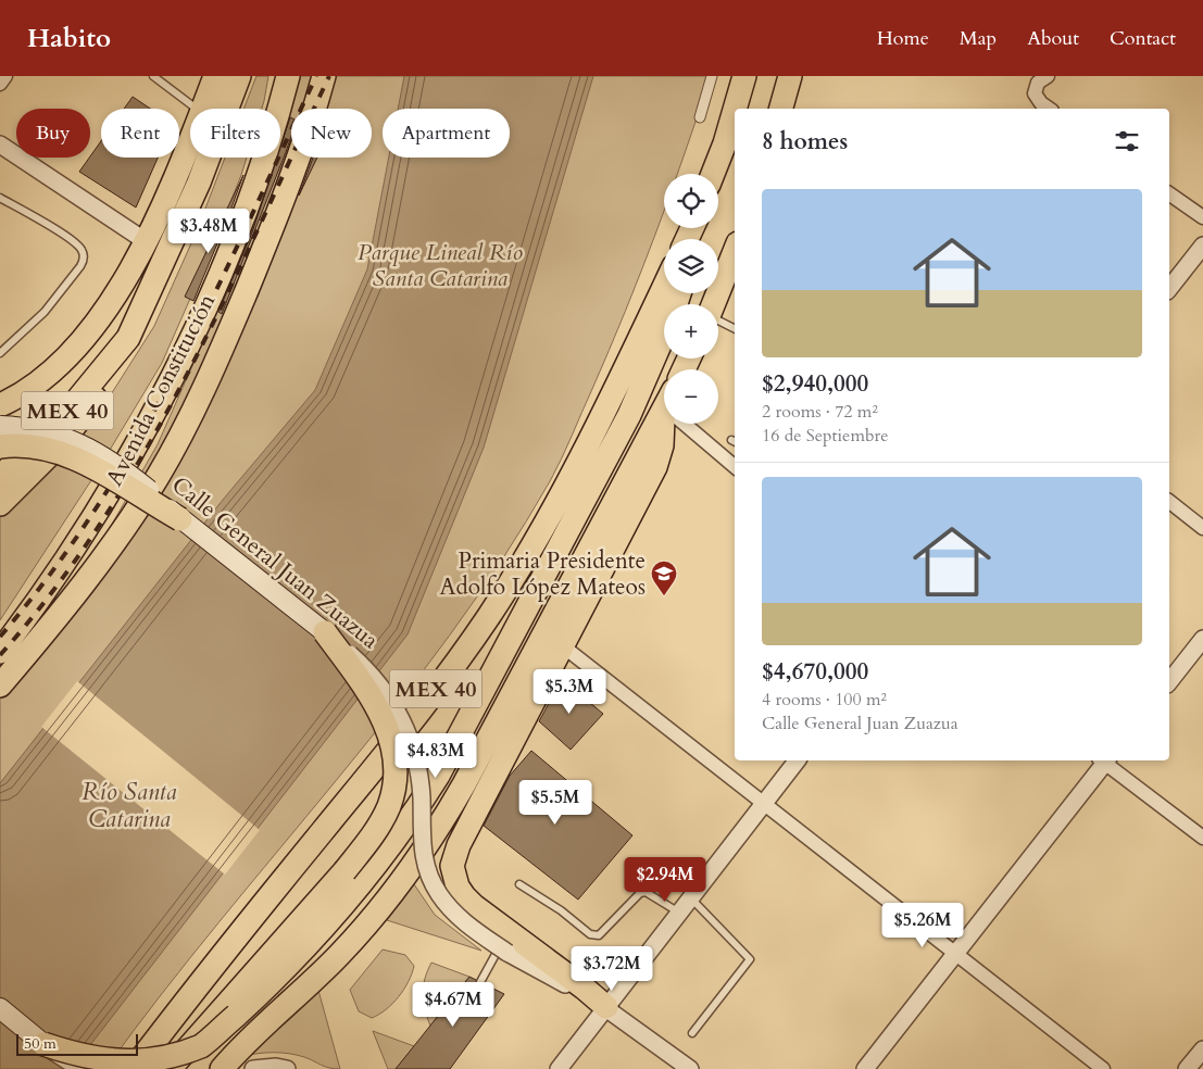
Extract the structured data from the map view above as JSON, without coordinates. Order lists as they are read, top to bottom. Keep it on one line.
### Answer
{"streets":{"highway":["Avenida Constitución","MEX 40"],"main road":["Calle General Juan Zuazua"]},"water":["Río Santa Catarina"],"parks":["Parque Lineal Río Santa Catarina"],"places":{"school or university":["Primaria Presidente Adolfo López Mateos"]},"scale_bar":"50 m","page":{"header":"Habito","nav":["Home","Map","About","Contact"],"chip":["Buy","Rent","Filters","New","Apartment"],"heading":"8 homes","map_buttons":["+","−"],"list":[{"name":"$2,940,000","note":"2 rooms · 72 m² · 16 de Septiembre"},{"name":"$4,670,000","note":"4 rooms · 100 m² · Calle General Juan Zuazua"}],"price":["$3.48M","$5.3M","$4.83M","$5.5M","$2.94M","$5.26M","$3.72M","$4.67M"],"scale":"50 m"}}
